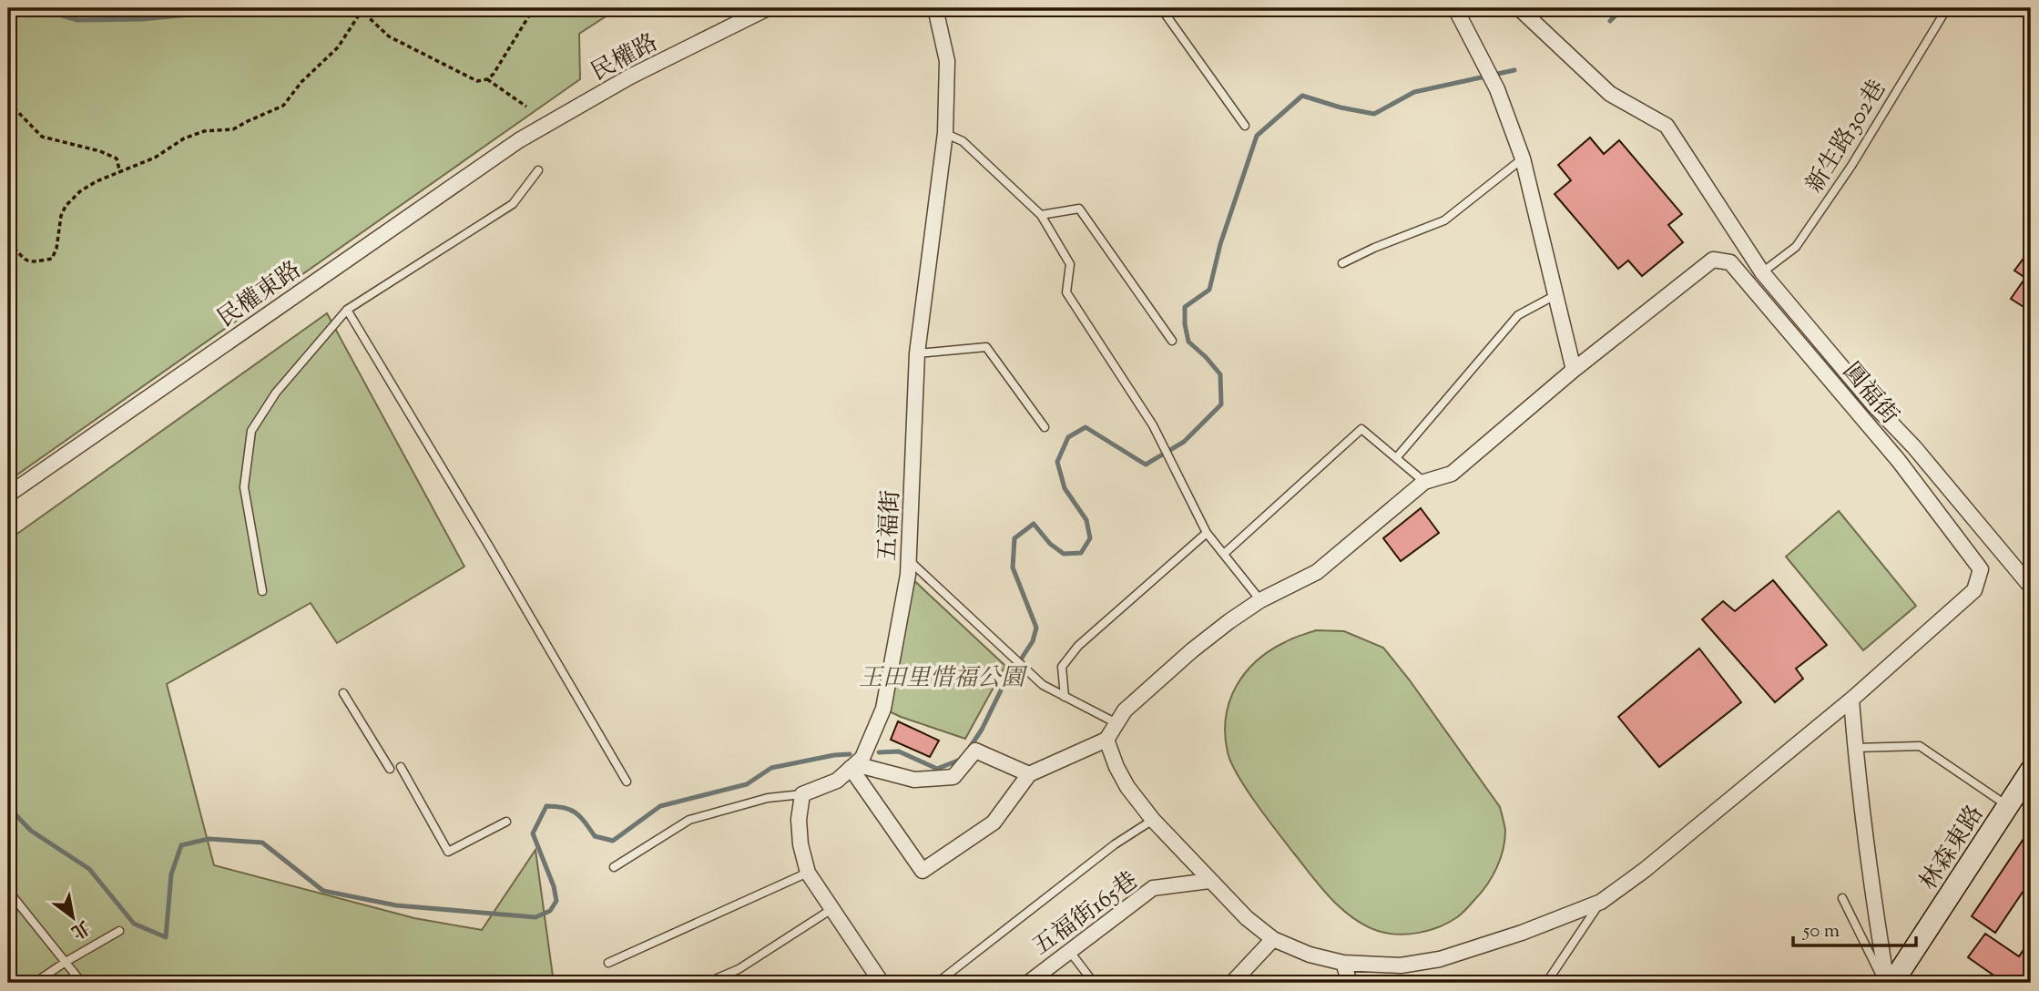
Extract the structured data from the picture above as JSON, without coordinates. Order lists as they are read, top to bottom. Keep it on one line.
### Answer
{"streets":{"main road":["林森東路"],"street":["民權路","民權東路","圓福街","五福街","五福街165巷"],"lane":["新生路302巷"]},"crossings":[["民權路","民權東路"],["新生路302巷","圓福街"]],"parks":["王田里惜福公園"],"scale_bar":"50 m","north":"bottom right"}
